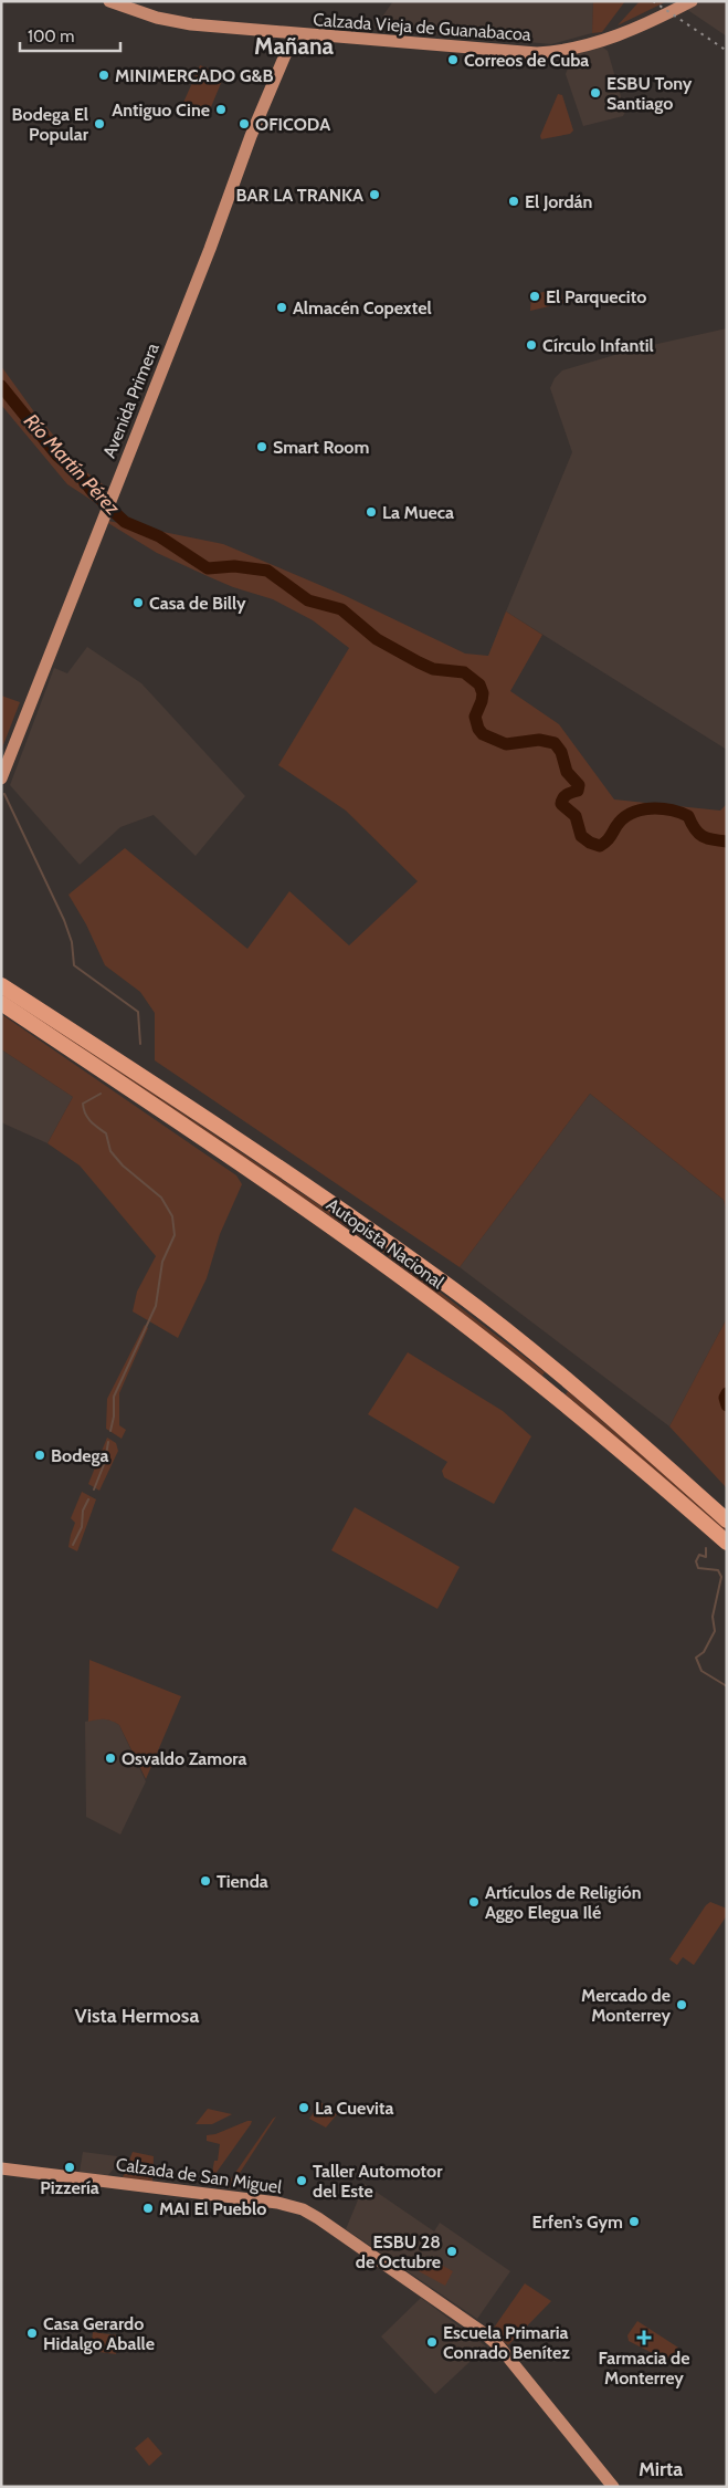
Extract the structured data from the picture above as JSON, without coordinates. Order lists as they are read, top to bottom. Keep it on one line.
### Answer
{"streets":{"highway":["Autopista Nacional"],"main road":["Calzada Vieja de Guanabacoa","Avenida Primera","Calzada de San Miguel"]},"crossings":[["Calzada Vieja de Guanabacoa","Avenida Primera"]],"districts":["Mañana","Vista Hermosa","Mirta"],"water":["Río Martín Pérez"],"places":{"other":["Correos de Cuba","MINIMERCADO G&B","ESBU Tony Santiago","Antiguo Cine","Bodega El Popular","OFICODA","BAR LA TRANKA","El Jordán","El Parquecito","Almacén Copextel","Círculo Infantil","Smart Room","La Mueca","Casa de Billy","Bodega","Osvaldo Zamora","Tienda","Artículos de Religión Aggo Elegua Ilé","Mercado de Monterrey","La Cuevita","Pizzería","Taller Automotor del Este","MAI El Pueblo","Erfen's Gym","ESBU 28 de Octubre","Casa Gerardo Hidalgo Aballe","Escuela Primaria Conrado Benítez"],"health":["Farmacia de Monterrey"]},"scale_bar":"100 m"}
